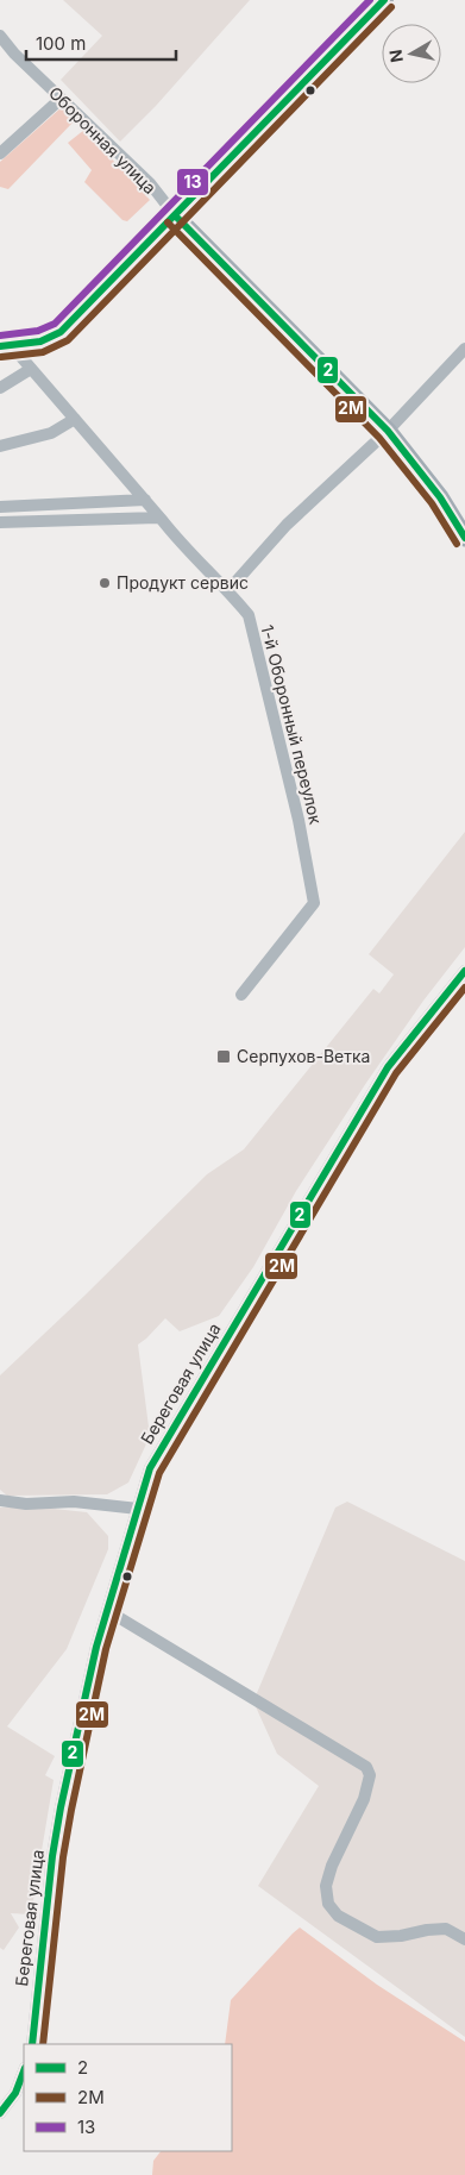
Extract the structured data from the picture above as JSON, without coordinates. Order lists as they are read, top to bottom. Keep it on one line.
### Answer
{"streets":{"main road":["Оборонная улица"],"street":["1-й Оборонный переулок","Береговая улица"]},"places":{"other":["Продукт сервис"],"transit":["Серпухов-Ветка"]},"lines":["transit line 2","transit line 13","transit line 2М"],"legend":["2","2М","13"],"scale_bar":"100 m","north":"left"}
